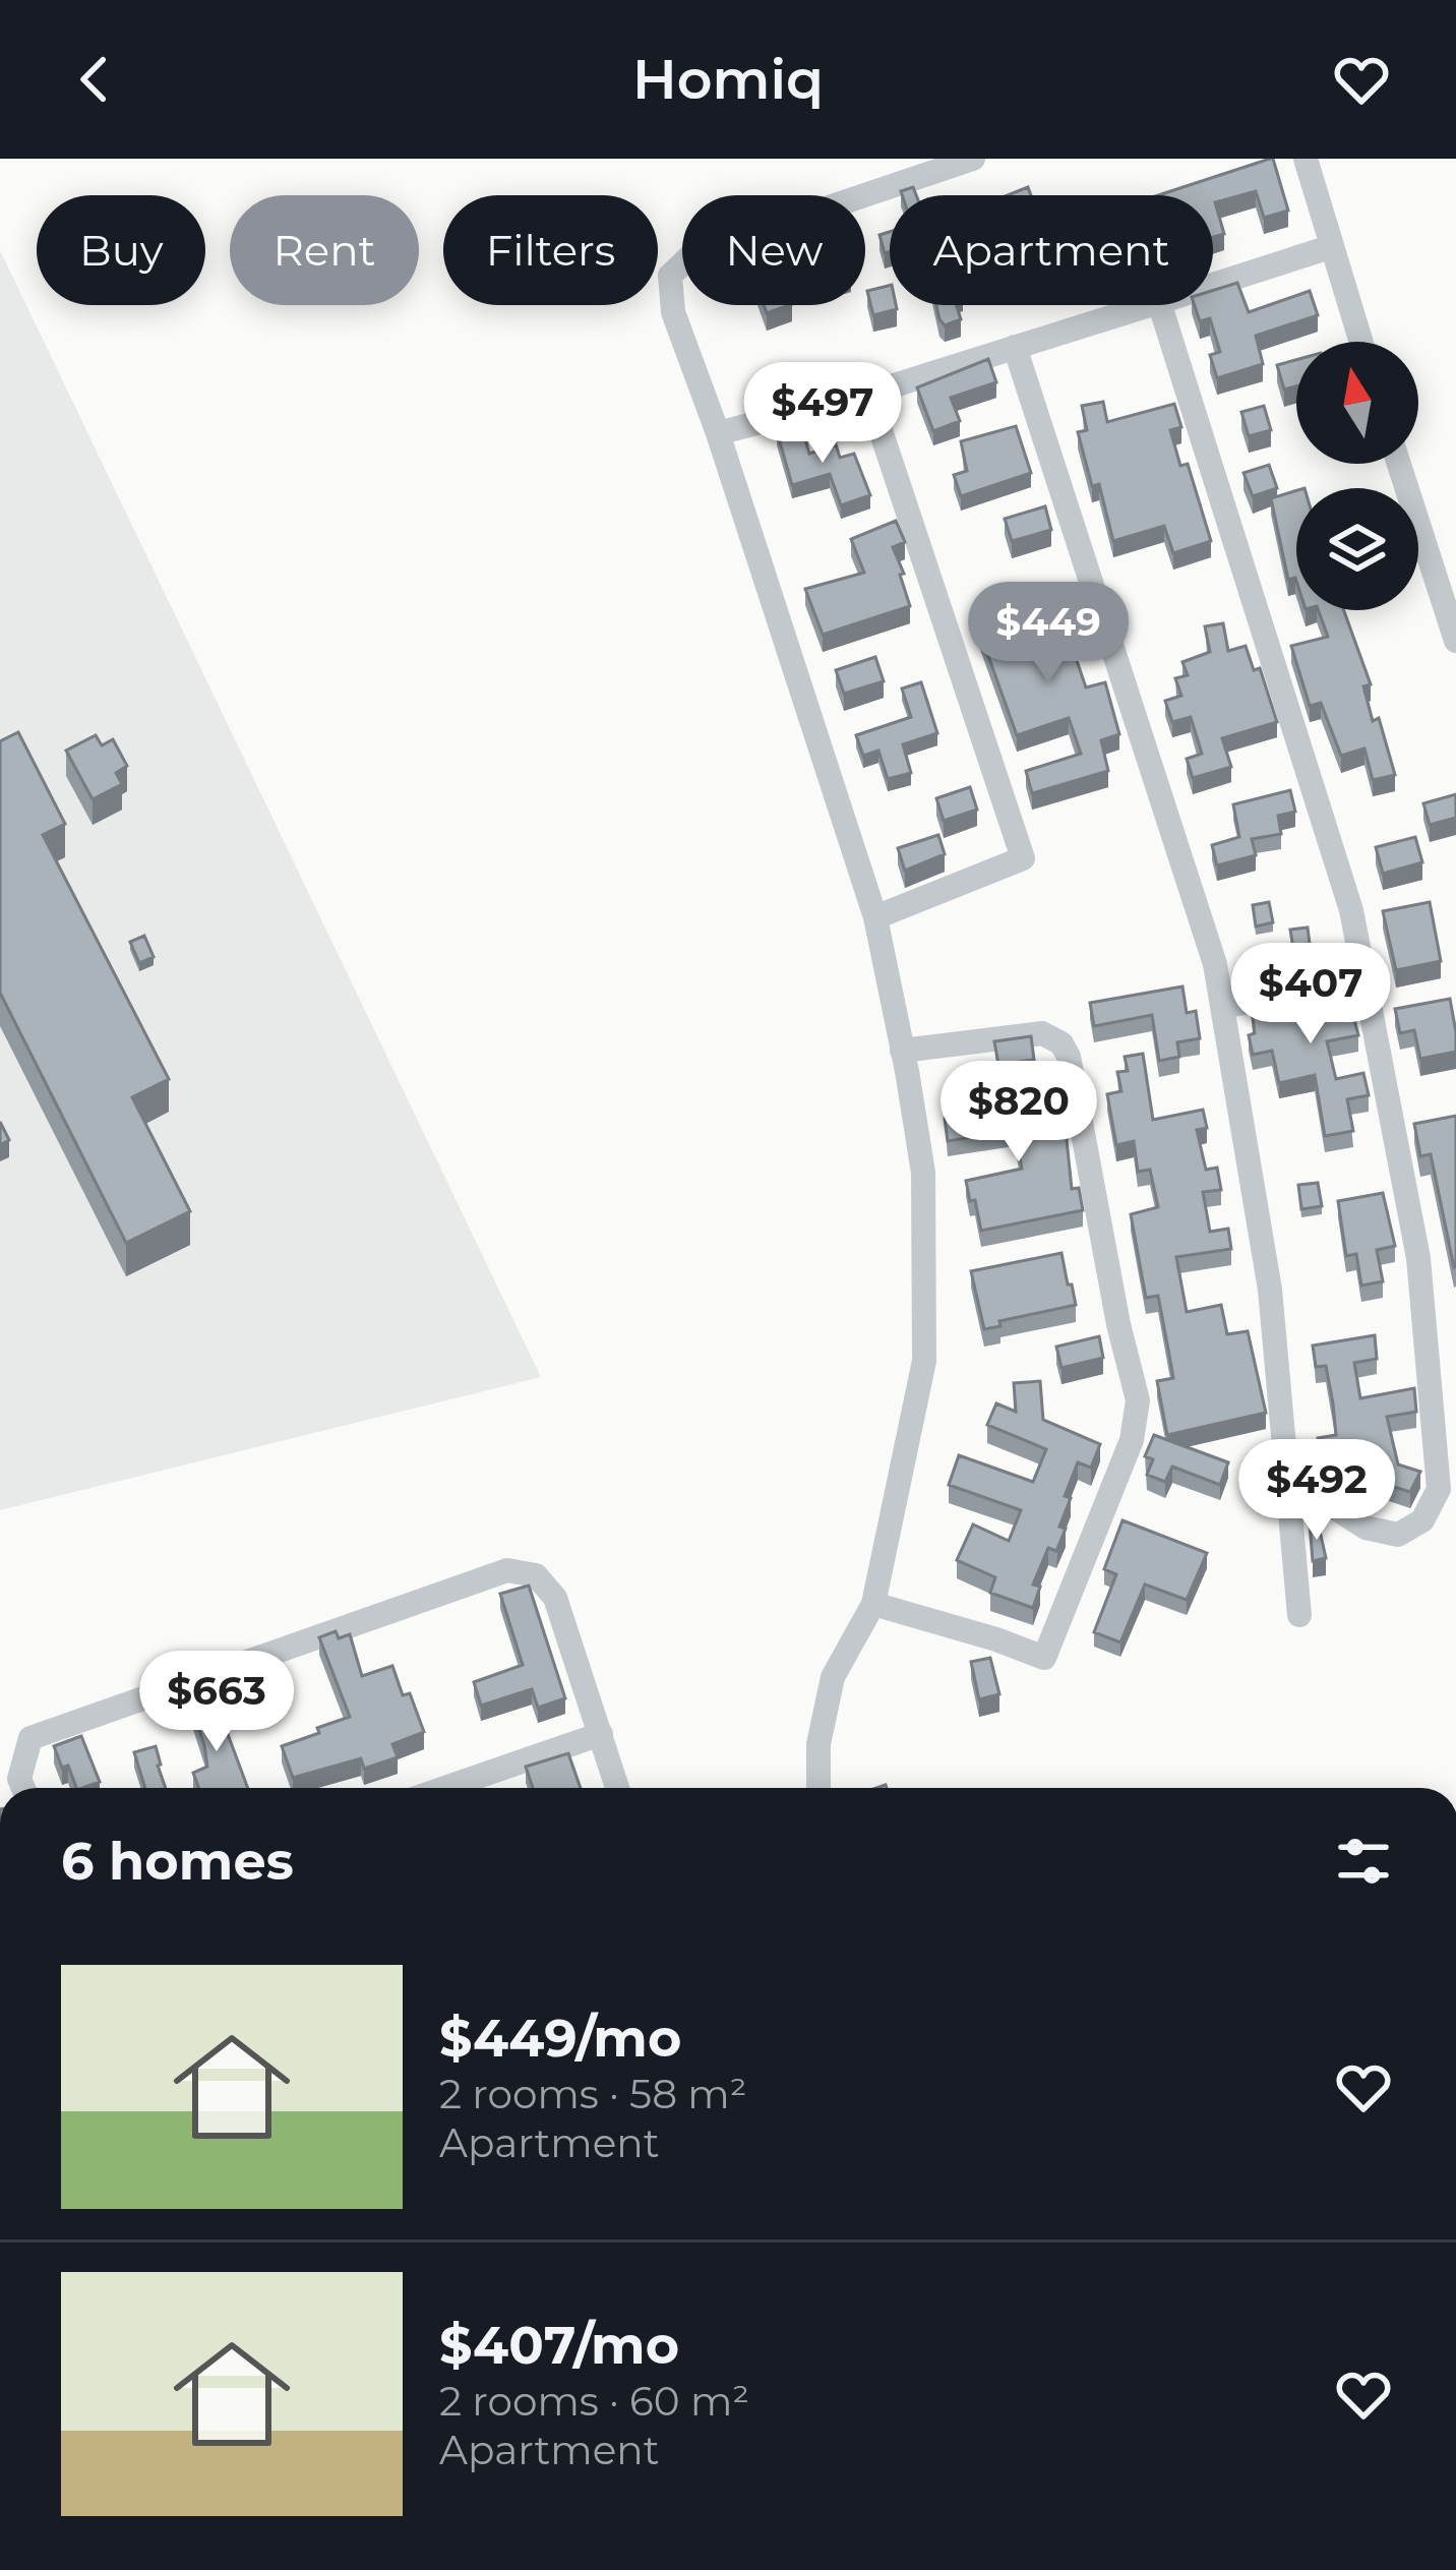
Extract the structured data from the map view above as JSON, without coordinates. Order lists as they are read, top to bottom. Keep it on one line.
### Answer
{"north":"top","page":{"header":"Homiq","chip":["Buy","Rent","Filters","New","Apartment"],"price":["$497","$449","$407","$820","$492","$663"],"heading":"6 homes","list":[{"name":"$449/mo","note":"2 rooms · 58 m² · Apartment"},{"name":"$407/mo","note":"2 rooms · 60 m² · Apartment"}]}}
